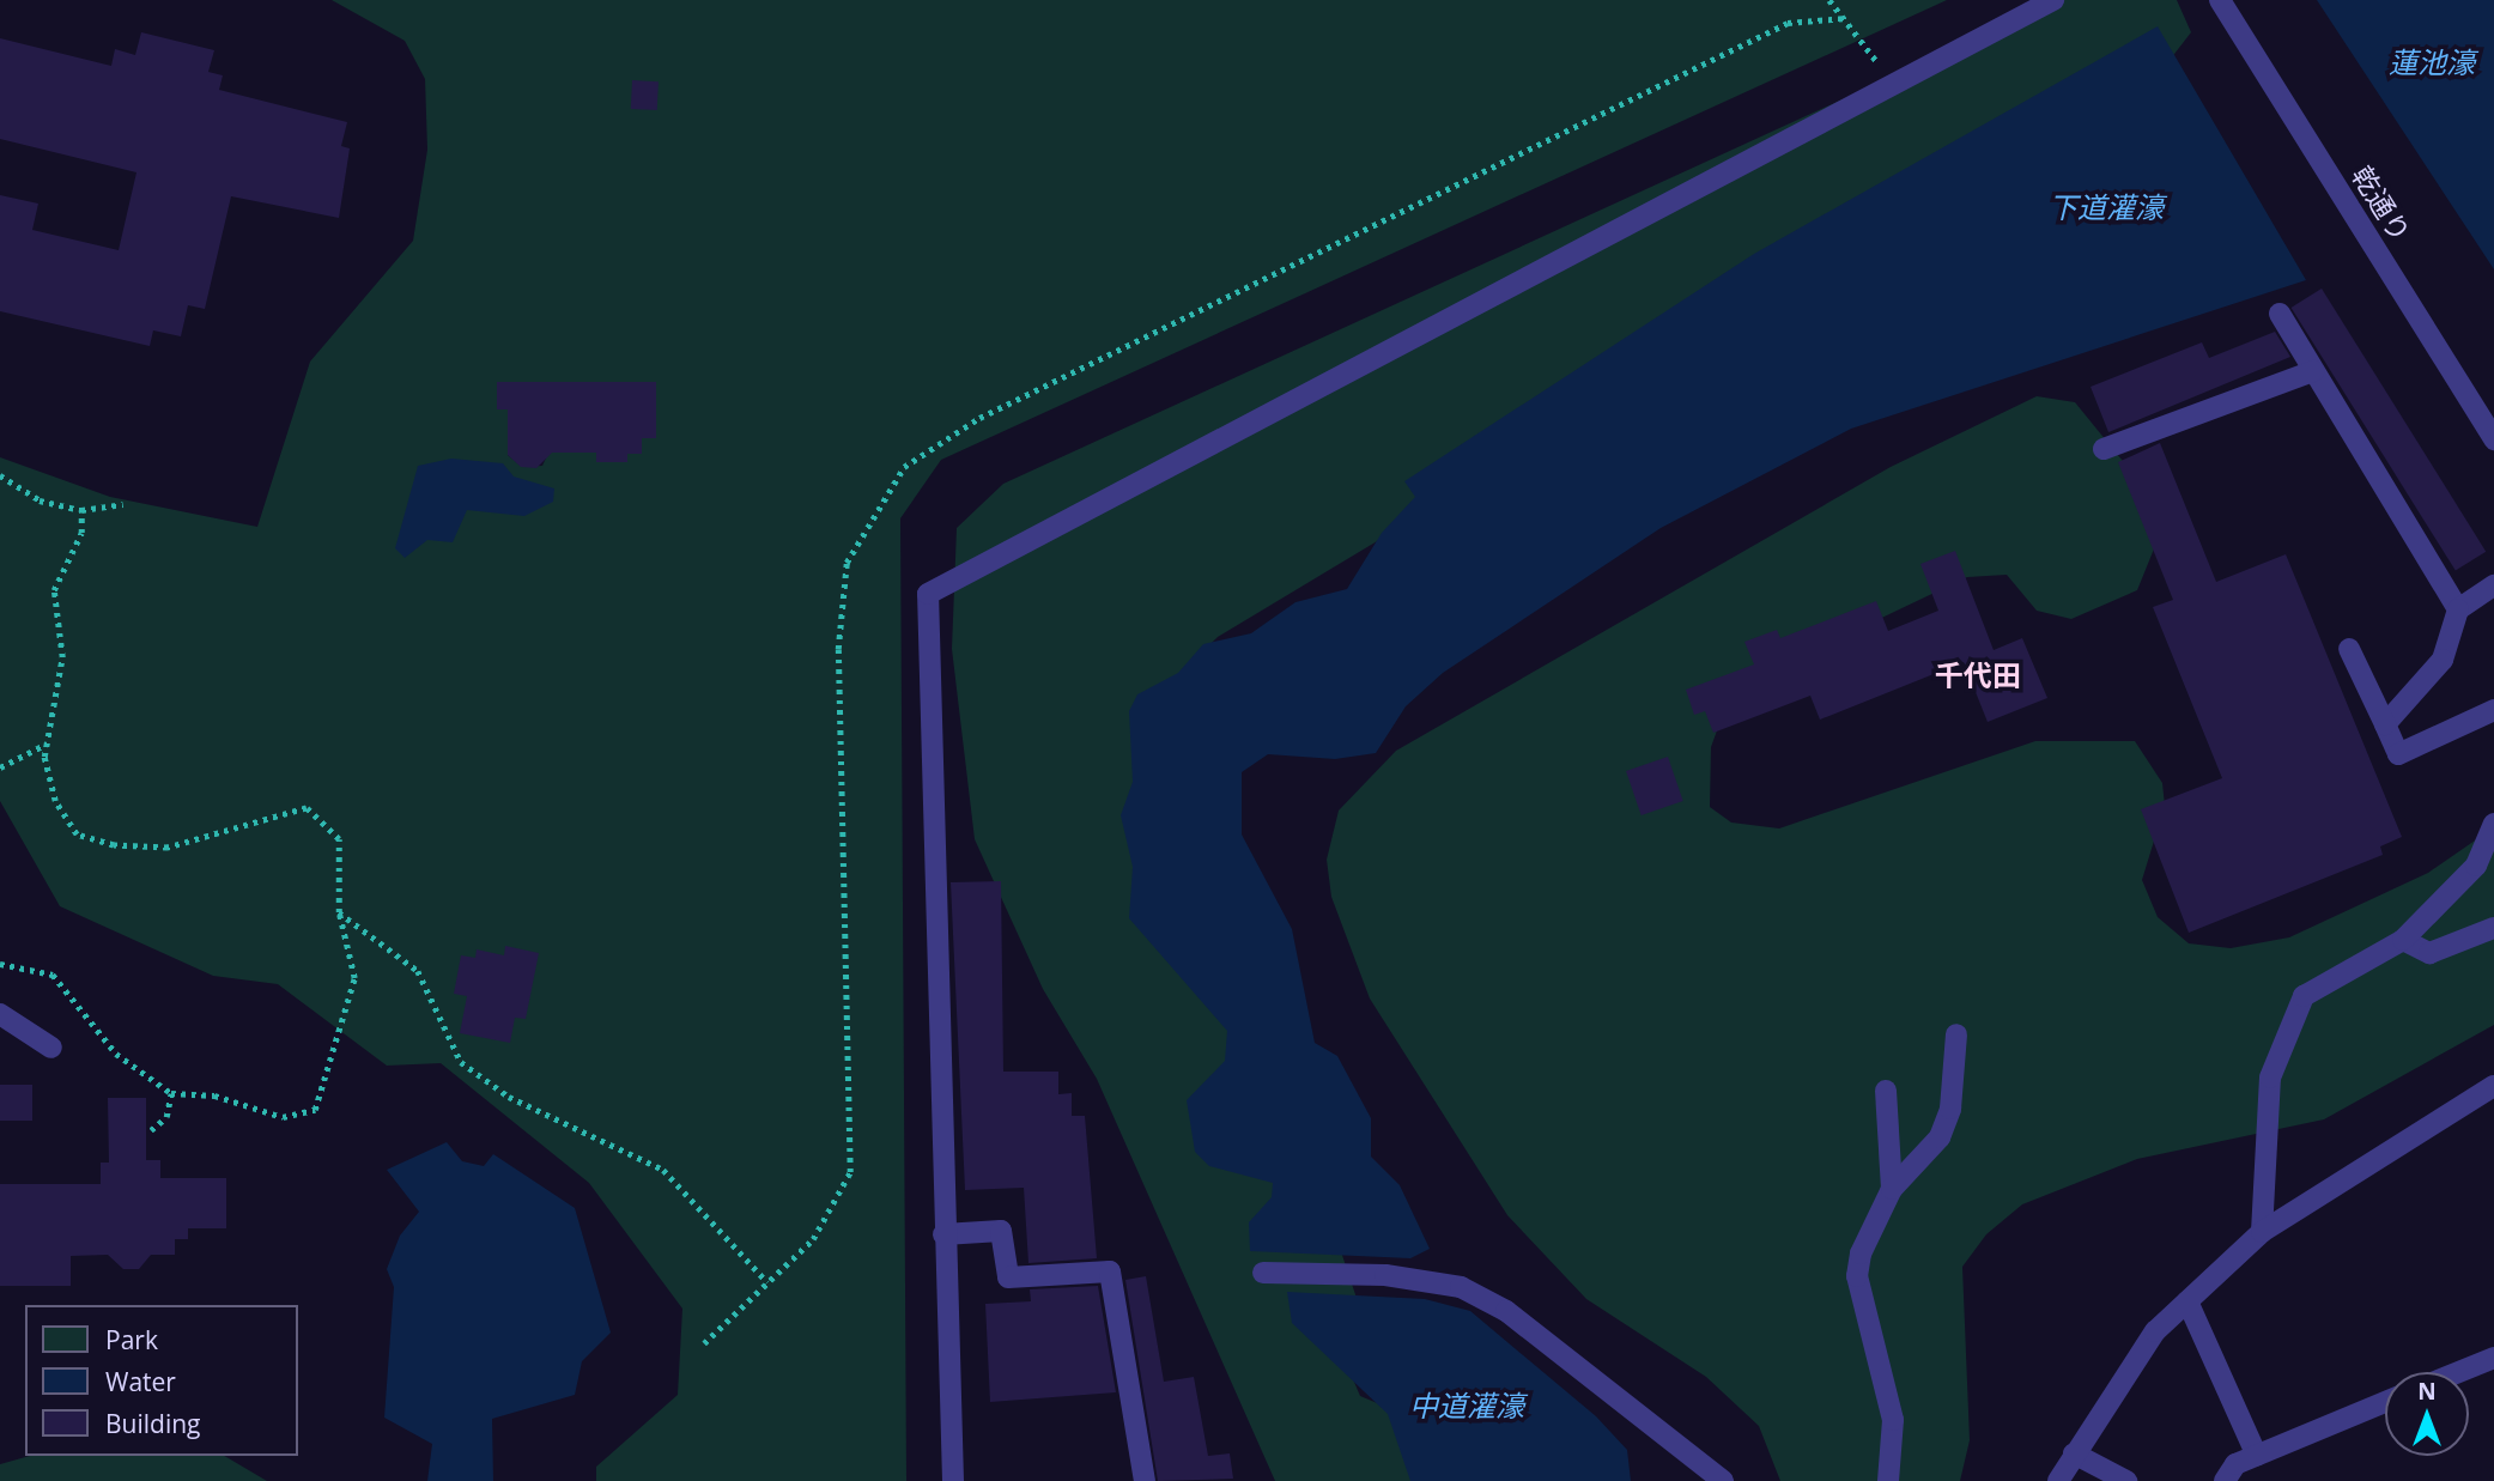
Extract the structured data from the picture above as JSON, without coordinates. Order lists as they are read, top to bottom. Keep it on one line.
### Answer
{"streets":{"lane":["乾通り"]},"districts":["千代田"],"water":["蓮池濠","下道灌濠","中道灌濠"],"legend":["Park","Water","Building"],"north":"top"}
